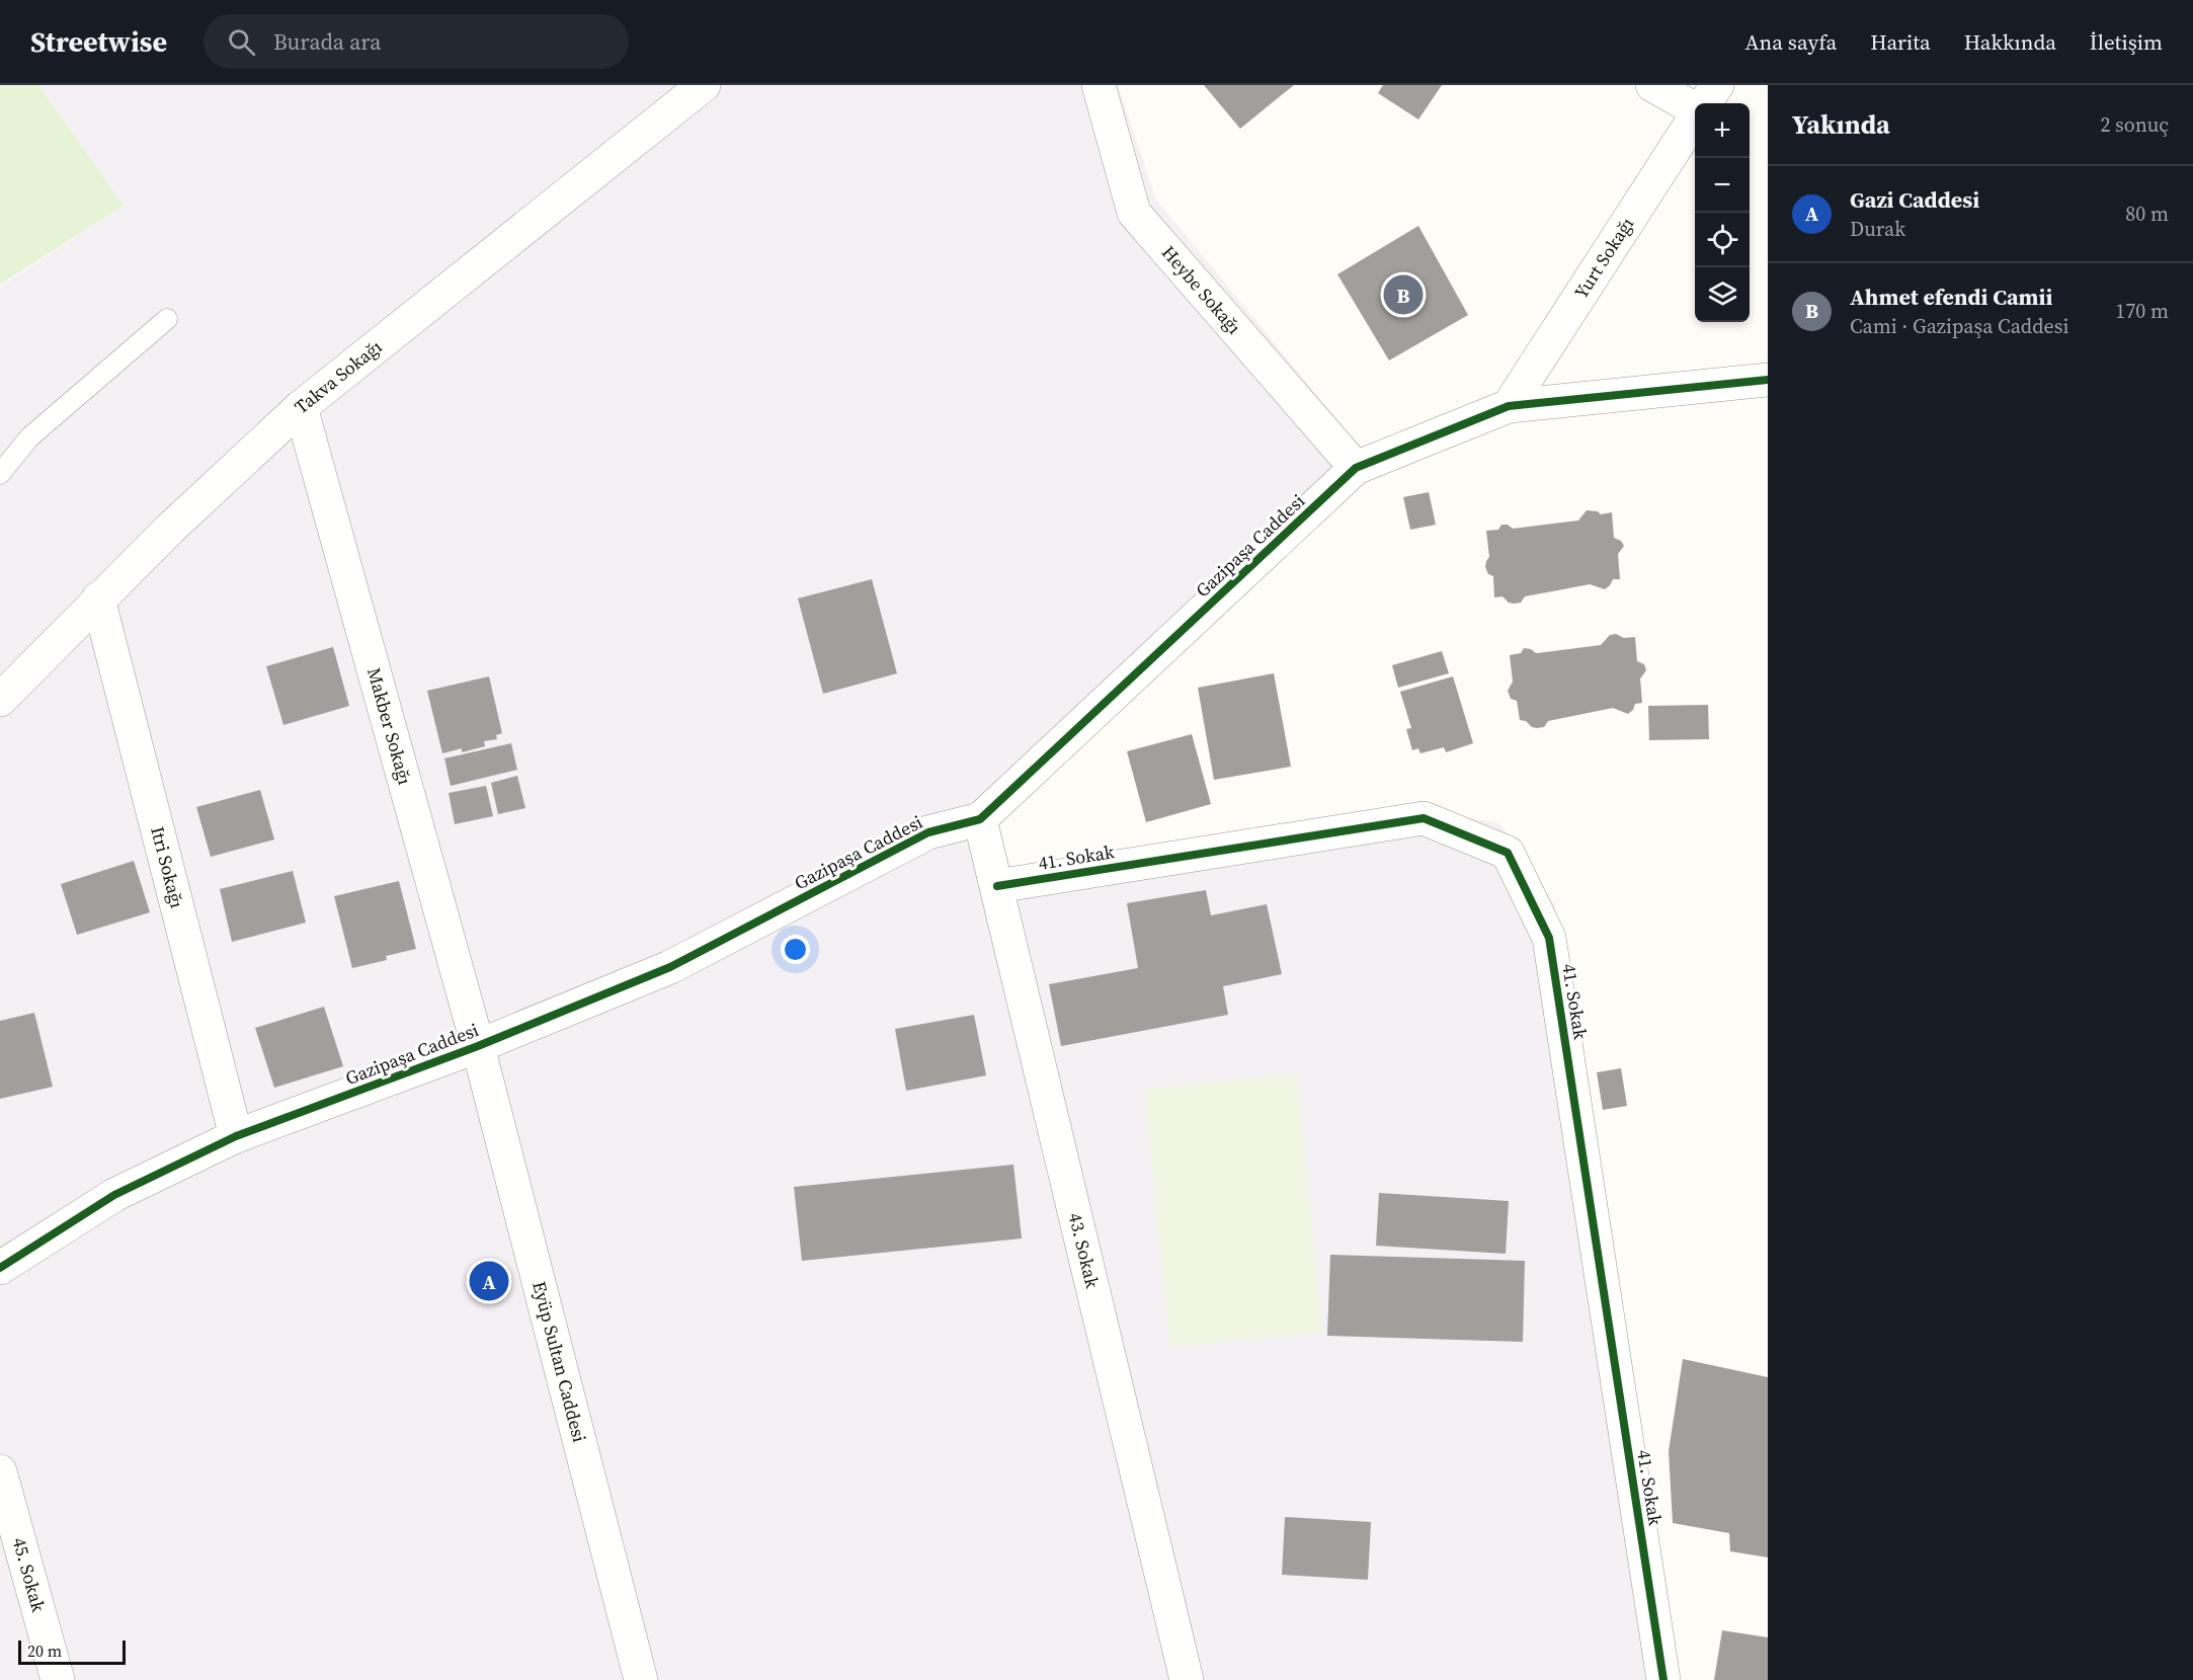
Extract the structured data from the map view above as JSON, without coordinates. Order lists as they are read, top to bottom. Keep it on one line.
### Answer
{"streets":{"street":["Yurt Sokağı","Heybe Sokağı","Takva Sokağı","Gazipaşa Caddesi","Makber Sokağı","41. Sokak","Itri Sokağı","43. Sokak","Eyüp Sultan Caddesi","45. Sokak"]},"crossings":[["Yurt Sokağı","Gazipaşa Caddesi"],["Heybe Sokağı","Gazipaşa Caddesi"],["Takva Sokağı","Makber Sokağı"],["Takva Sokağı","Itri Sokağı"],["Gazipaşa Caddesi","Makber Sokağı"],["Gazipaşa Caddesi","Itri Sokağı"],["Gazipaşa Caddesi","43. Sokak"],["Gazipaşa Caddesi","Eyüp Sultan Caddesi"],["Makber Sokağı","Eyüp Sultan Caddesi"],["41. Sokak","43. Sokak"]],"scale_bar":"20 m","page":{"header":"Streetwise","search":"Burada ara","nav":["Ana sayfa","Harita","Hakkında","İletişim"],"heading":["Yakında","2 sonuç"],"map_buttons":["+","−"],"list":[{"mark":"A","name":"Gazi Caddesi","note":"Durak","value":"80 m"},{"mark":"B","name":"Ahmet efendi Camii","note":"Cami · Gazipaşa Caddesi","value":"170 m"}],"pins":["B","A"],"scale":"20 m"}}
